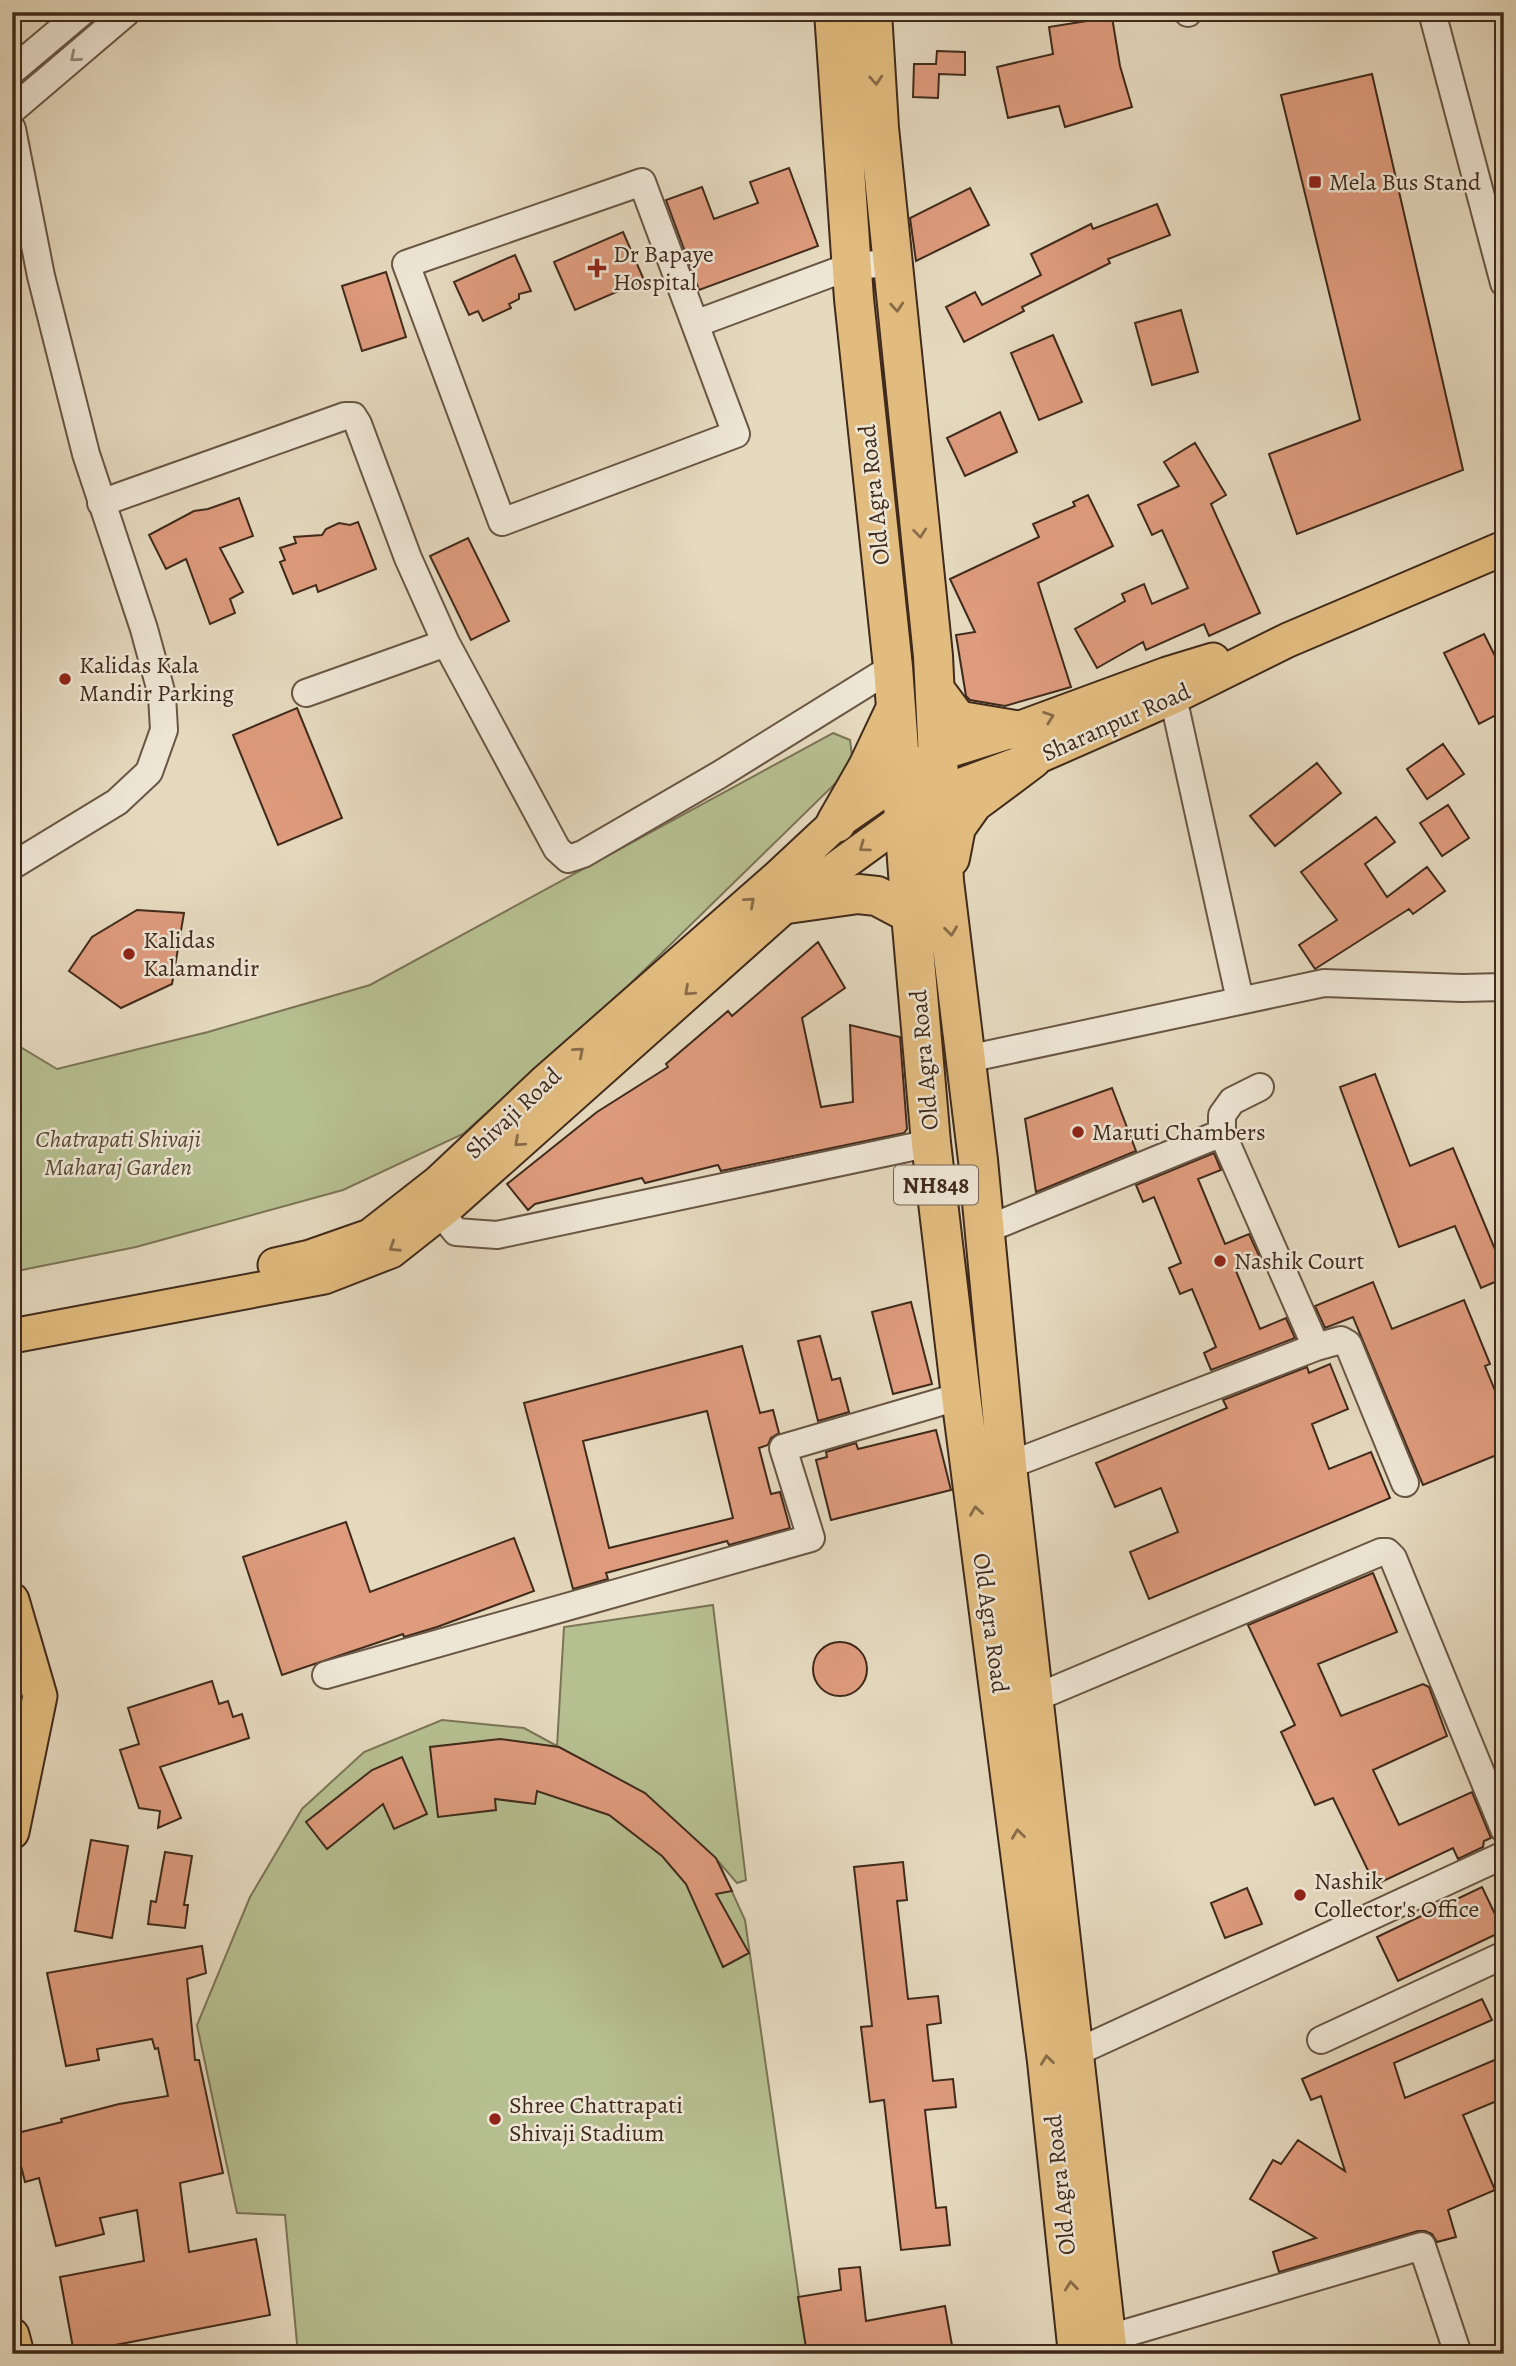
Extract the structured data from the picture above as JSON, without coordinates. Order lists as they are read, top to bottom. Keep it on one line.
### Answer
{"streets":{"highway":["Old Agra Road","NH848"],"main road":["Sharanpur Road","Shivaji Road"]},"crossings":[["Old Agra Road","Sharanpur Road"],["Old Agra Road","Shivaji Road"],["Sharanpur Road","Shivaji Road"]],"parks":["Chatrapati Shivaji Maharaj Garden"],"places":{"transit":["Mela Bus Stand"],"health":["Dr Bapaye Hospital"],"other":["Kalidas Kala Mandir Parking","Kalidas Kalamandir","Maruti Chambers","Nashik Court","Nashik Collector's Office","Shree Chattrapati Shivaji Stadium"]}}
